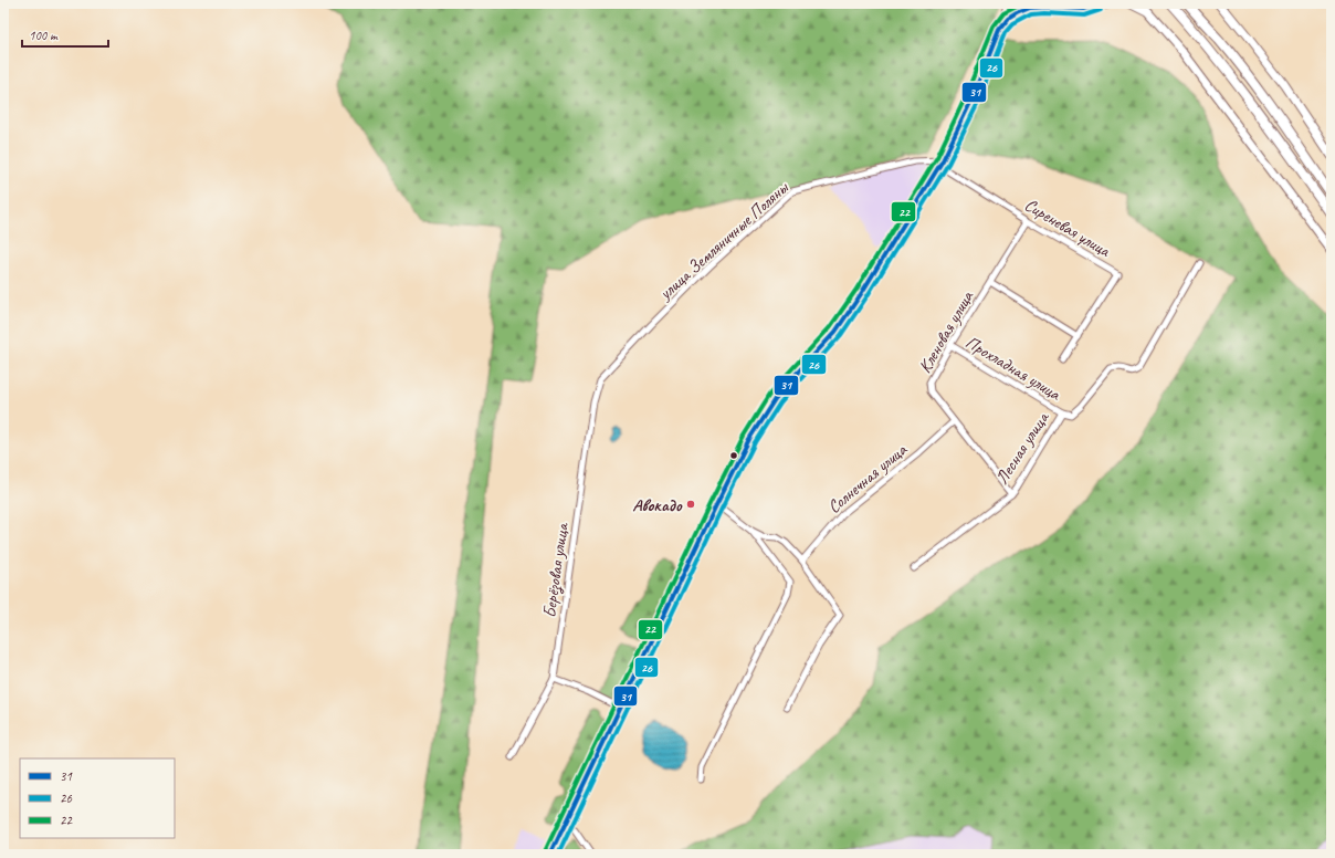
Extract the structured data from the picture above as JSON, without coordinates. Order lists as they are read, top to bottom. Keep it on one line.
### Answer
{"streets":{"street":["Сиреневая улица","улица Земляничные Поляны","Кленовая улица","Прохладная улица","Лесная улица","Солнечная улица","Берёзовая улица"]},"crossings":[["Сиреневая улица","улица Земляничные Поляны"],["Сиреневая улица","Кленовая улица"],["улица Земляничные Поляны","Берёзовая улица"],["Кленовая улица","Прохладная улица"],["Кленовая улица","Лесная улица"],["Кленовая улица","Солнечная улица"],["Прохладная улица","Лесная улица"]],"places":["Авокадо"],"lines":["transit line 31","transit line 22","transit line 26"],"legend":["31","26","22"],"scale_bar":"100 m"}
